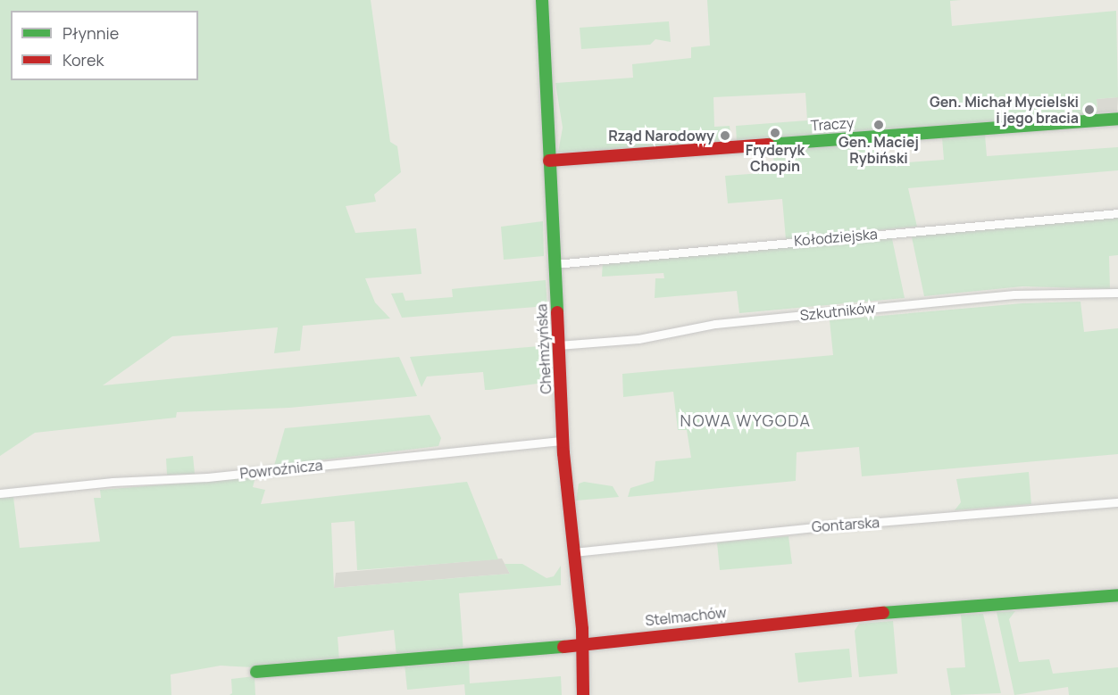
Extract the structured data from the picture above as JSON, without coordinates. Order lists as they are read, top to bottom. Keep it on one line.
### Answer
{"streets":{"street":["Traczy","Kołodziejska","Szkutników","Chełmżyńska","Powroźnicza","Gontarska","Stelmachów"]},"crossings":[["Traczy","Chełmżyńska"],["Kołodziejska","Chełmżyńska"],["Szkutników","Chełmżyńska"],["Chełmżyńska","Powroźnicza"],["Chełmżyńska","Gontarska"],["Chełmżyńska","Stelmachów"]],"districts":["NOWA WYGODA"],"places":["Gen. Michał Mycielski i jego bracia","Gen. Maciej Rybiński","Fryderyk Chopin","Rząd Narodowy"],"legend":["Płynnie","Korek"]}
